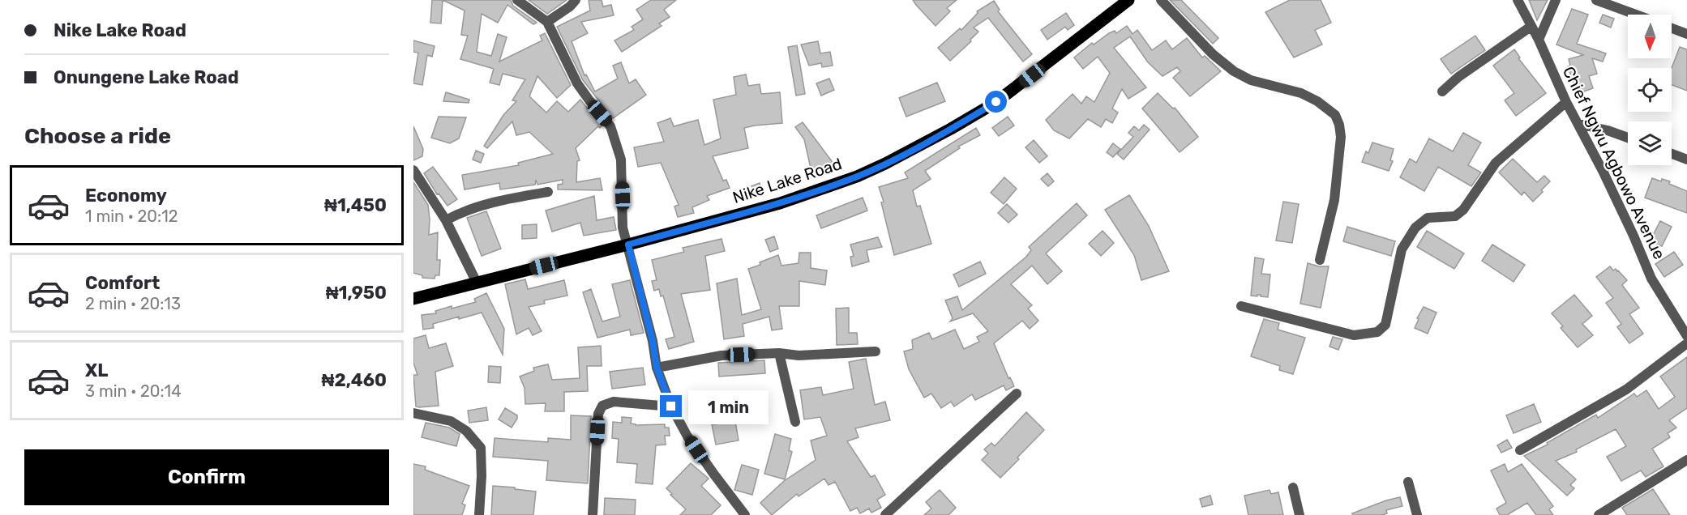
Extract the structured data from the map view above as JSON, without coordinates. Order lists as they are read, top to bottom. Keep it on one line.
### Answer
{"streets":{"main road":["Nike Lake Road"],"street":["Chief Ngwu Agbowo Avenue"]},"north":"bottom","page":{"banner":["Nike Lake Road","Onungene Lake Road"],"heading":"Choose a ride","list":[{"name":"Economy","note":"1 min · 20:12","value":"₦1,450"},{"name":"Comfort","note":"2 min · 20:13","value":"₦1,950"},{"name":"XL","note":"3 min · 20:14","value":"₦2,460"}],"bubble":"1 min","buttons":"Confirm"}}
